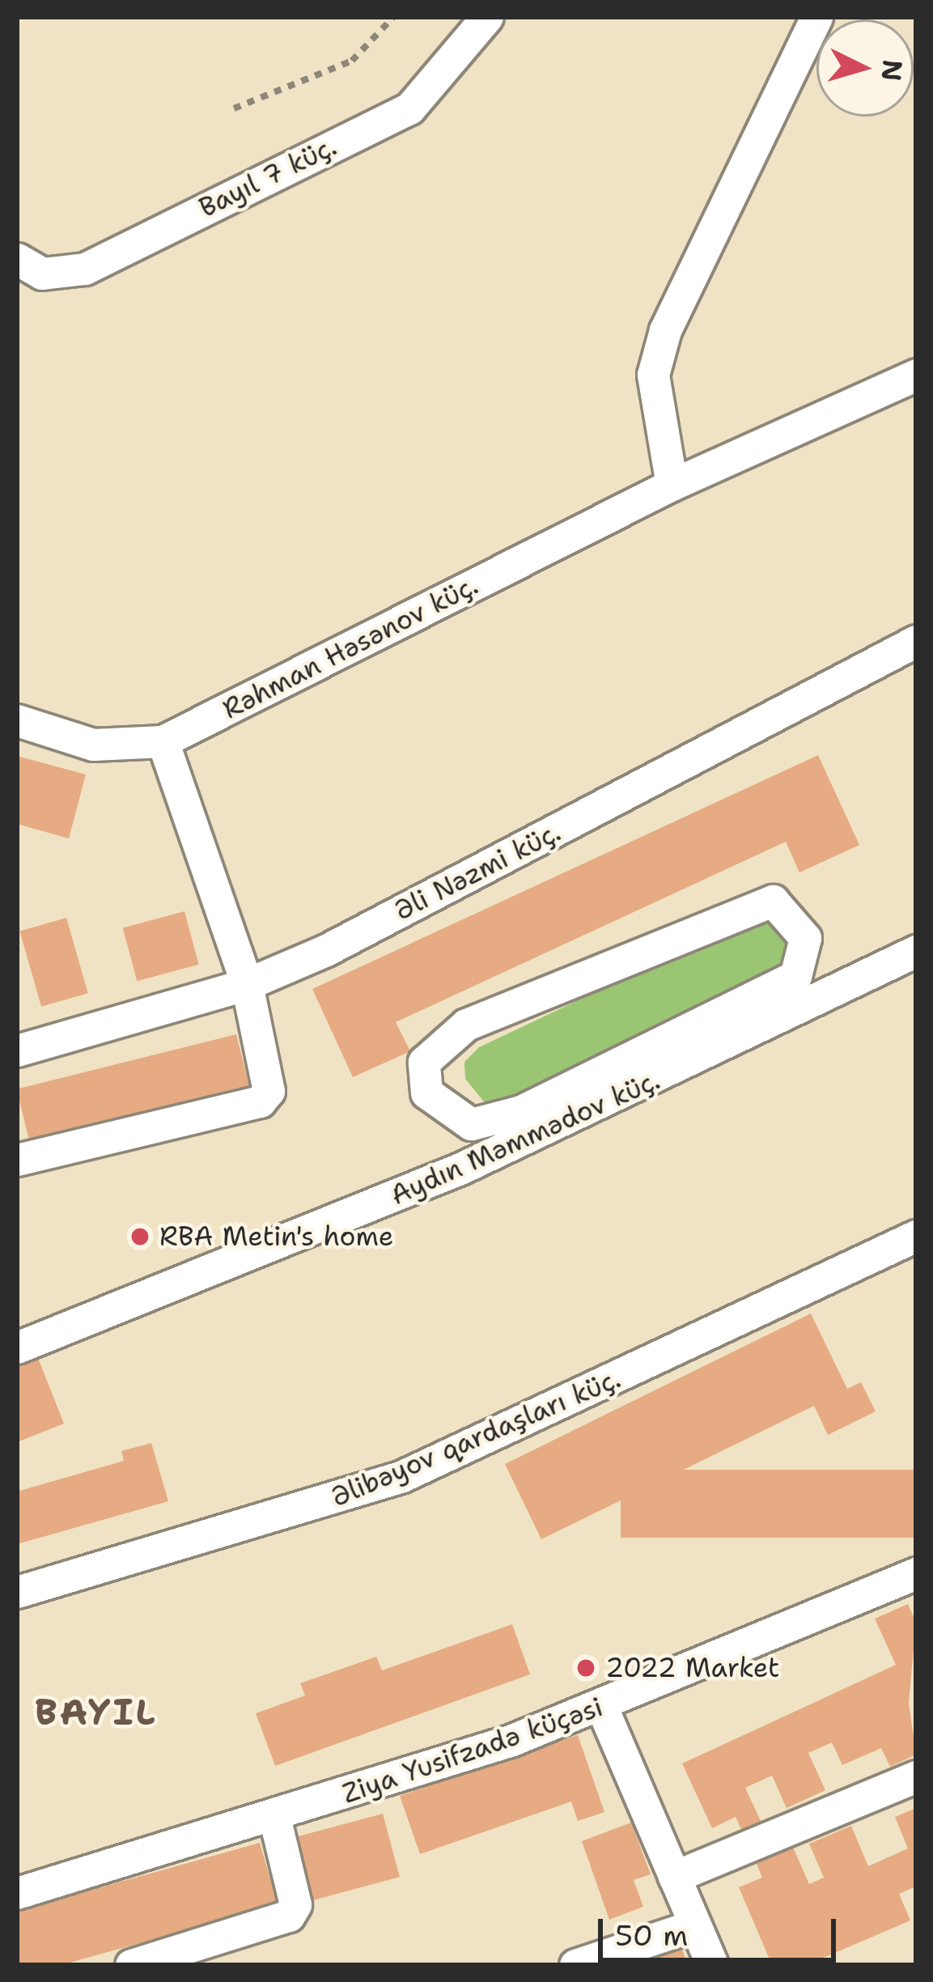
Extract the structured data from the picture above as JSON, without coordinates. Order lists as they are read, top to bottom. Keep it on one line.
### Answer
{"streets":{"street":["Bayıl 7 küç.","Rəhman Həsənov küç.","Əli Nəzmi küç.","Aydın Məmmədov küç.","Əlibəyov qardaşları küç.","Ziya Yusifzadə küçəsi"]},"districts":["BAYIL"],"places":["RBA Metin's home","2022 Market"],"scale_bar":"50 m","north":"right"}
